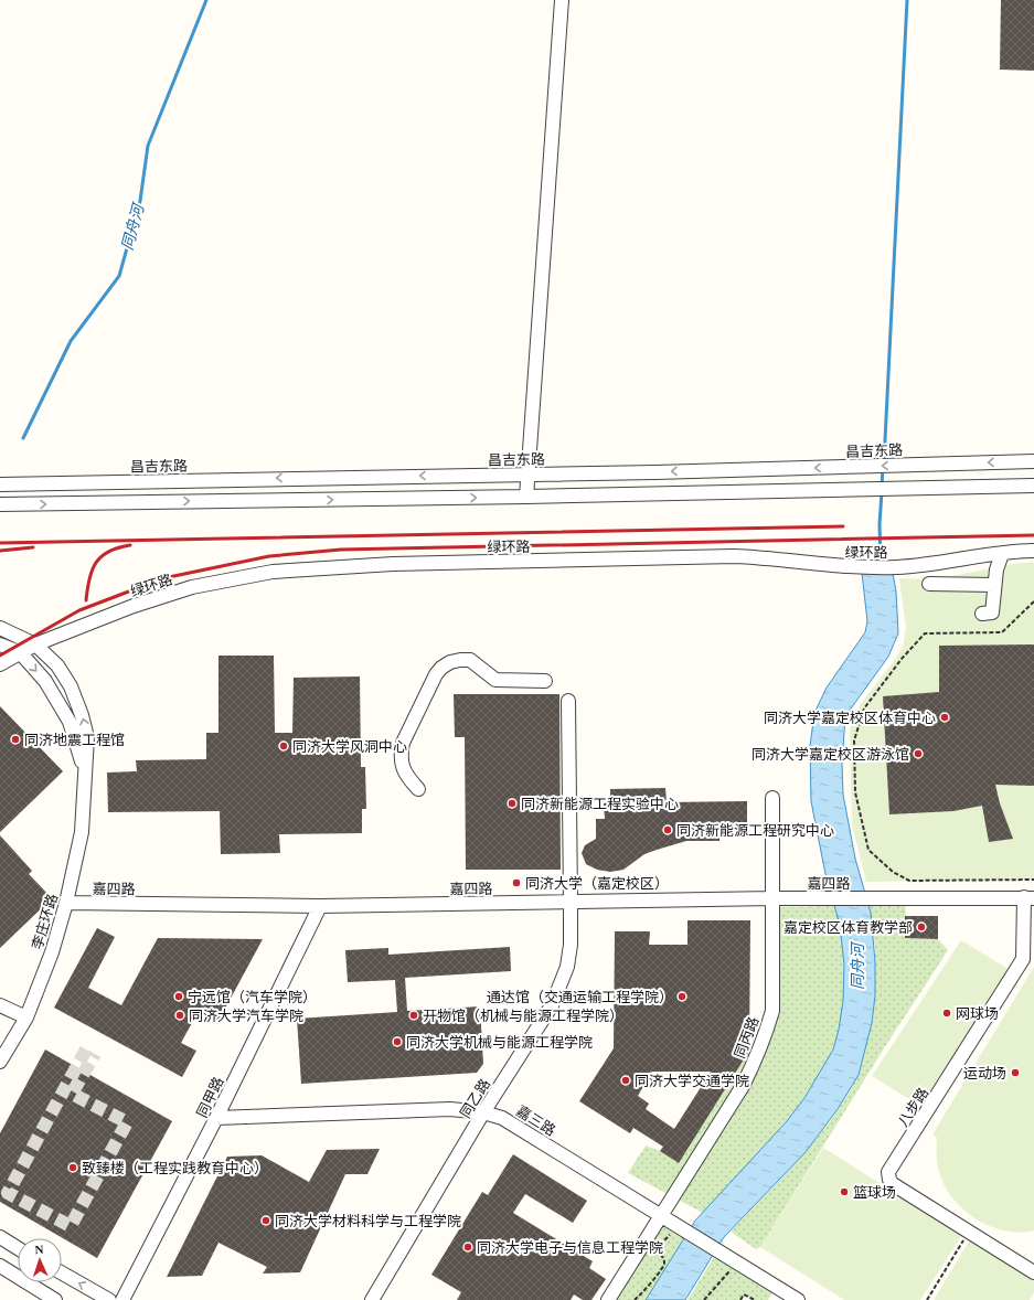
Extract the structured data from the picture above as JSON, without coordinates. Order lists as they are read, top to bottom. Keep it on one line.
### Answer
{"streets":{"street":["昌吉东路","绿环路","嘉四路","李庄环路","同丙路","同甲路","同乙路","八步路","嘉三路"]},"crossings":[["绿环路","李庄环路"],["嘉四路","李庄环路"],["嘉四路","同丙路"],["嘉四路","同甲路"],["嘉四路","同乙路"],["嘉四路","八步路"],["同丙路","嘉三路"],["同甲路","嘉三路"],["同乙路","嘉三路"]],"water":["同舟河"],"places":["同济大学嘉定校区体育中心","同济地震工程馆","同济大学风洞中心","同济大学嘉定校区游泳馆","同济新能源工程实验中心","同济新能源工程研究中心","同济大学（嘉定校区）","嘉定校区体育教学部","宁远馆（汽车学院）","通达馆（交通运输工程学院）","网球场","同济大学汽车学院","开物馆（机械与能源工程学院）","同济大学机械与能源工程学院","运动场","同济大学交通学院","致臻楼（工程实践教育中心）","篮球场","同济大学材料科学与工程学院","同济大学电子与信息工程学院"],"north":"top"}
